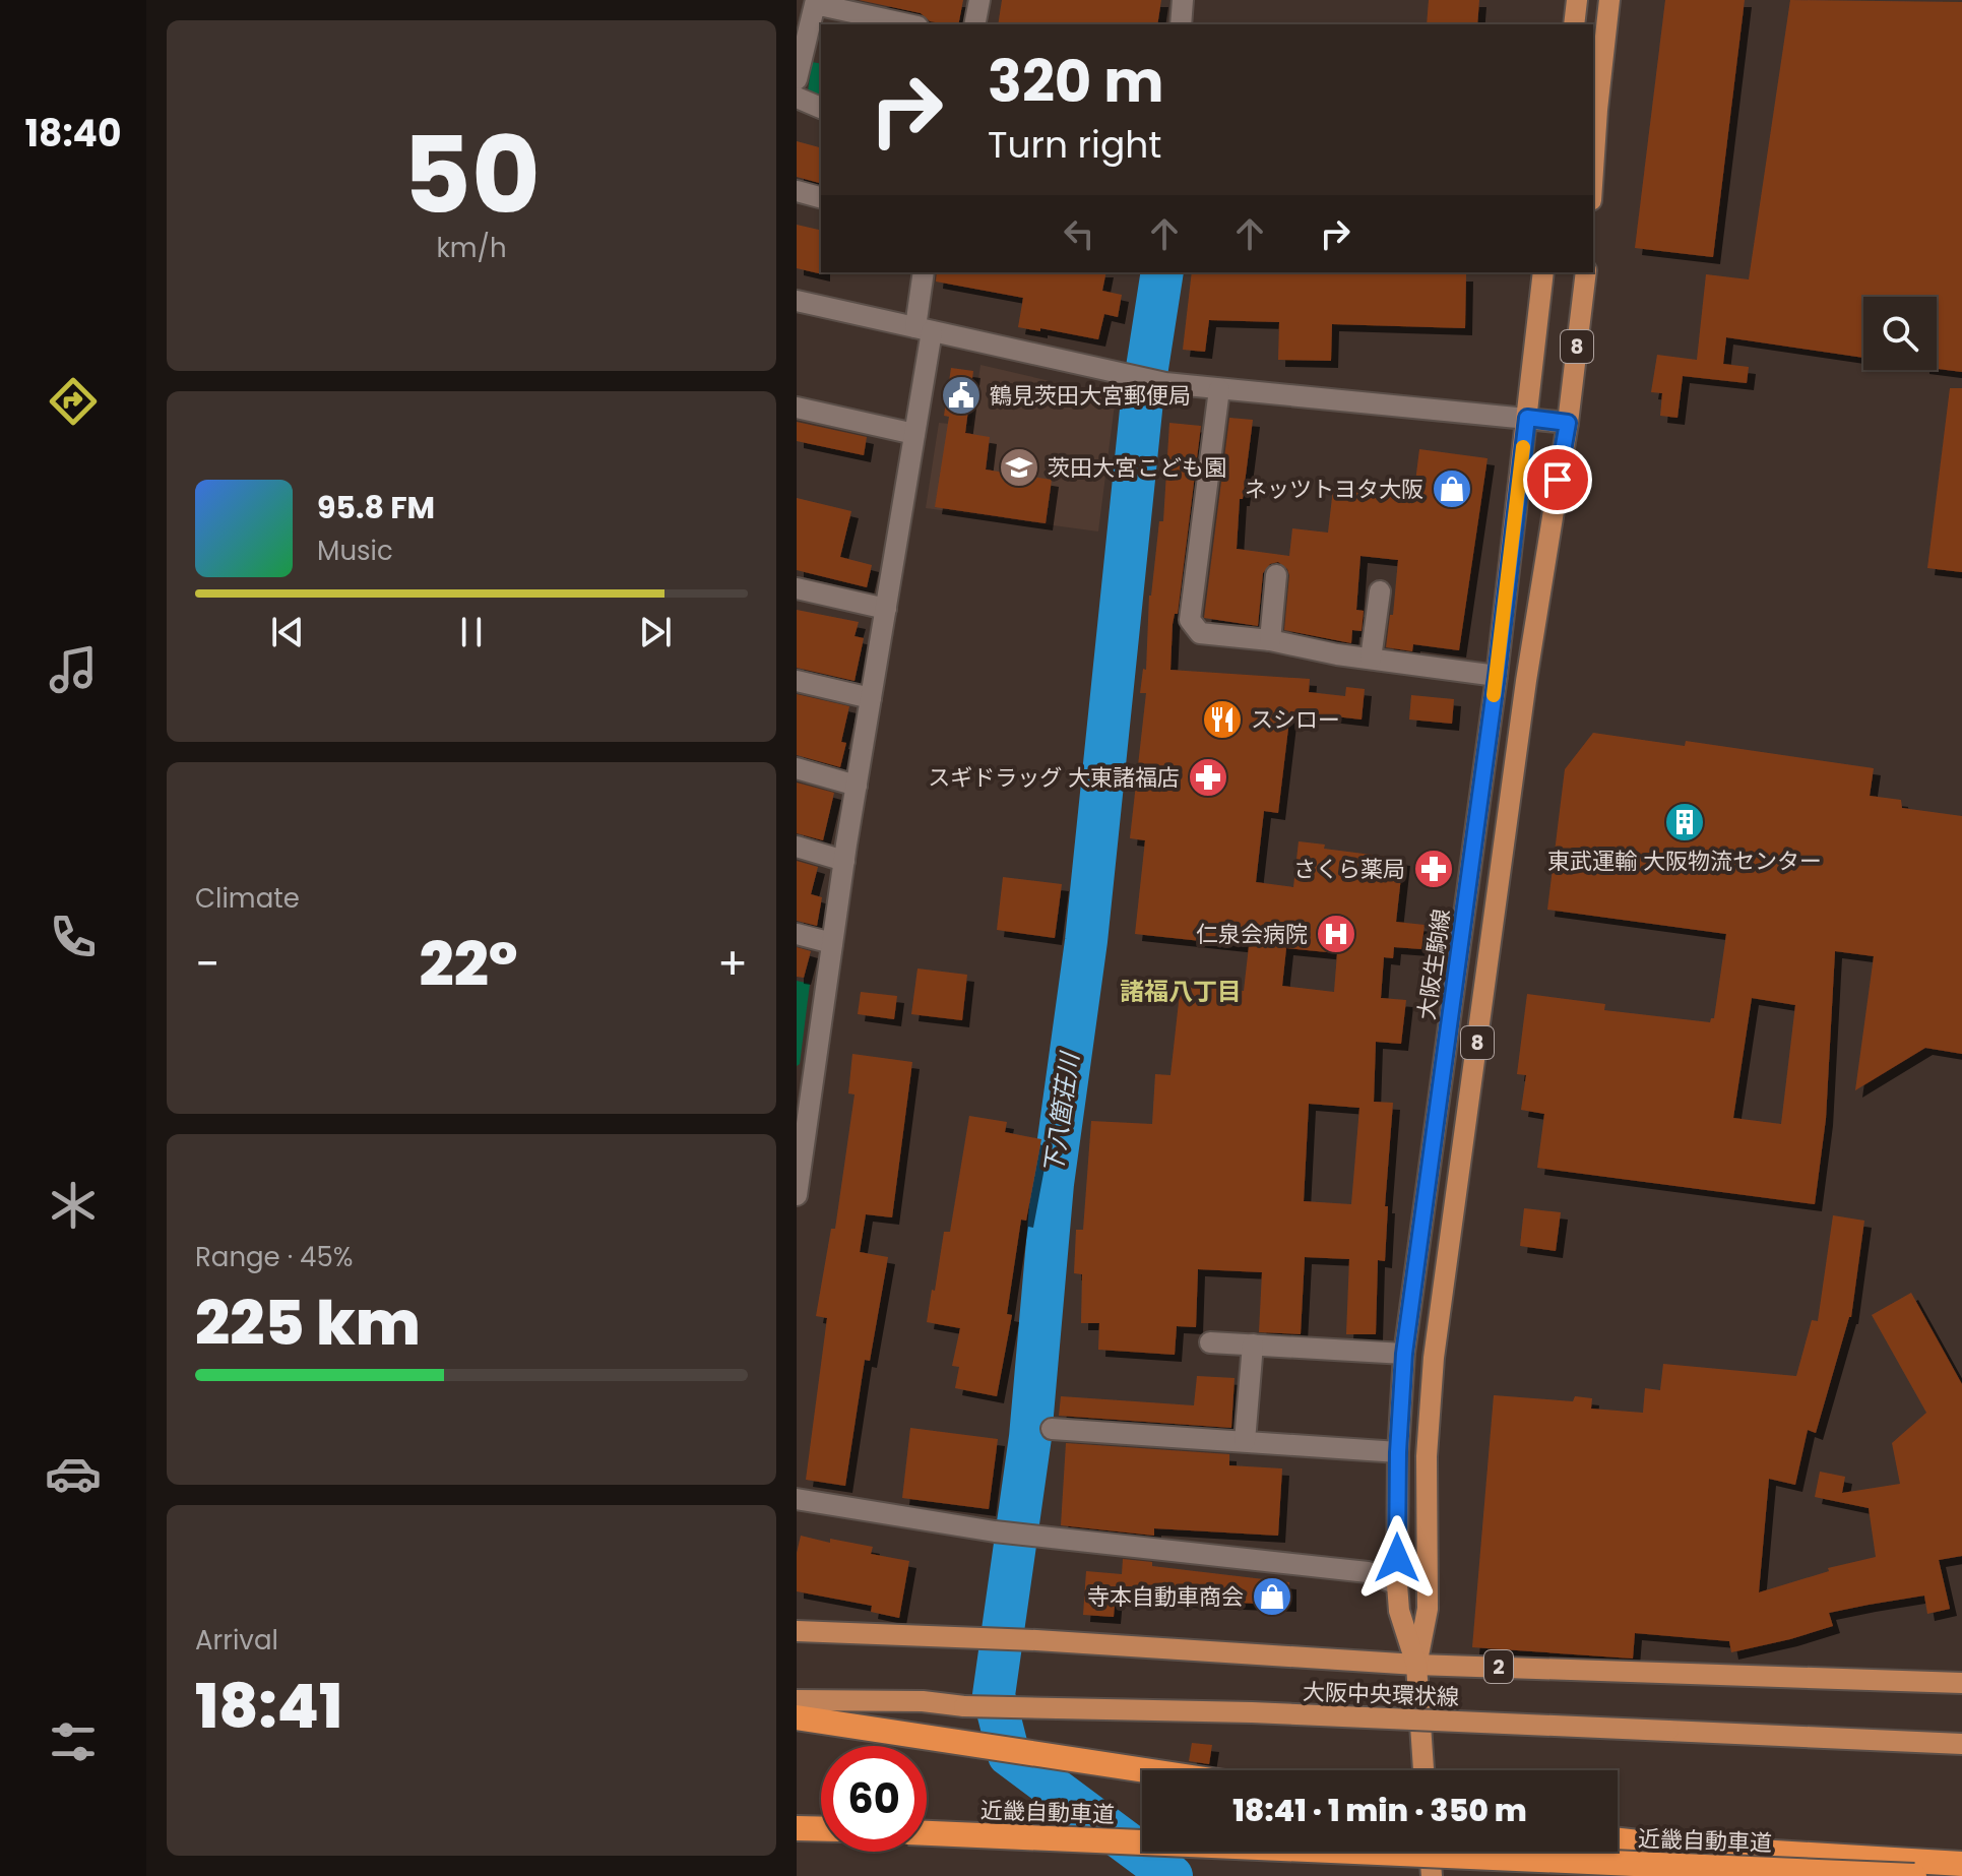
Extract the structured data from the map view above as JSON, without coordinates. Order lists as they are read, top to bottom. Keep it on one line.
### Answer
{"streets":{"highway":["近畿自動車道"],"main road":["8","大阪生駒線","2","大阪中央環状線"]},"crossings":[["大阪生駒線","2"]],"districts":["諸福八丁目"],"water":["下八箇荘川"],"places":{"public building":["鶴見茨田大宮郵便局"],"school or university":["茨田大宮こども園"],"shop":["ネッツトヨタ大阪","寺本自動車商会"],"restaurant":["スシロー"],"pharmacy":["スギドラッグ 大東諸福店","さくら薬局"],"building":["東武運輸 大阪物流センター"],"hospital":["仁泉会病院"]},"page":{"tabs":"18:40","tile":[["50","km/h"],"Climate",["Range · 45%","225 km"],["Arrival","18:41"]],"turn":["320 m","Turn right"],"song":["95.8 FM","Music"],"heat":["−","22°","+"],"limit":"60","trip":"18:41 · 1 min · 350 m"}}
